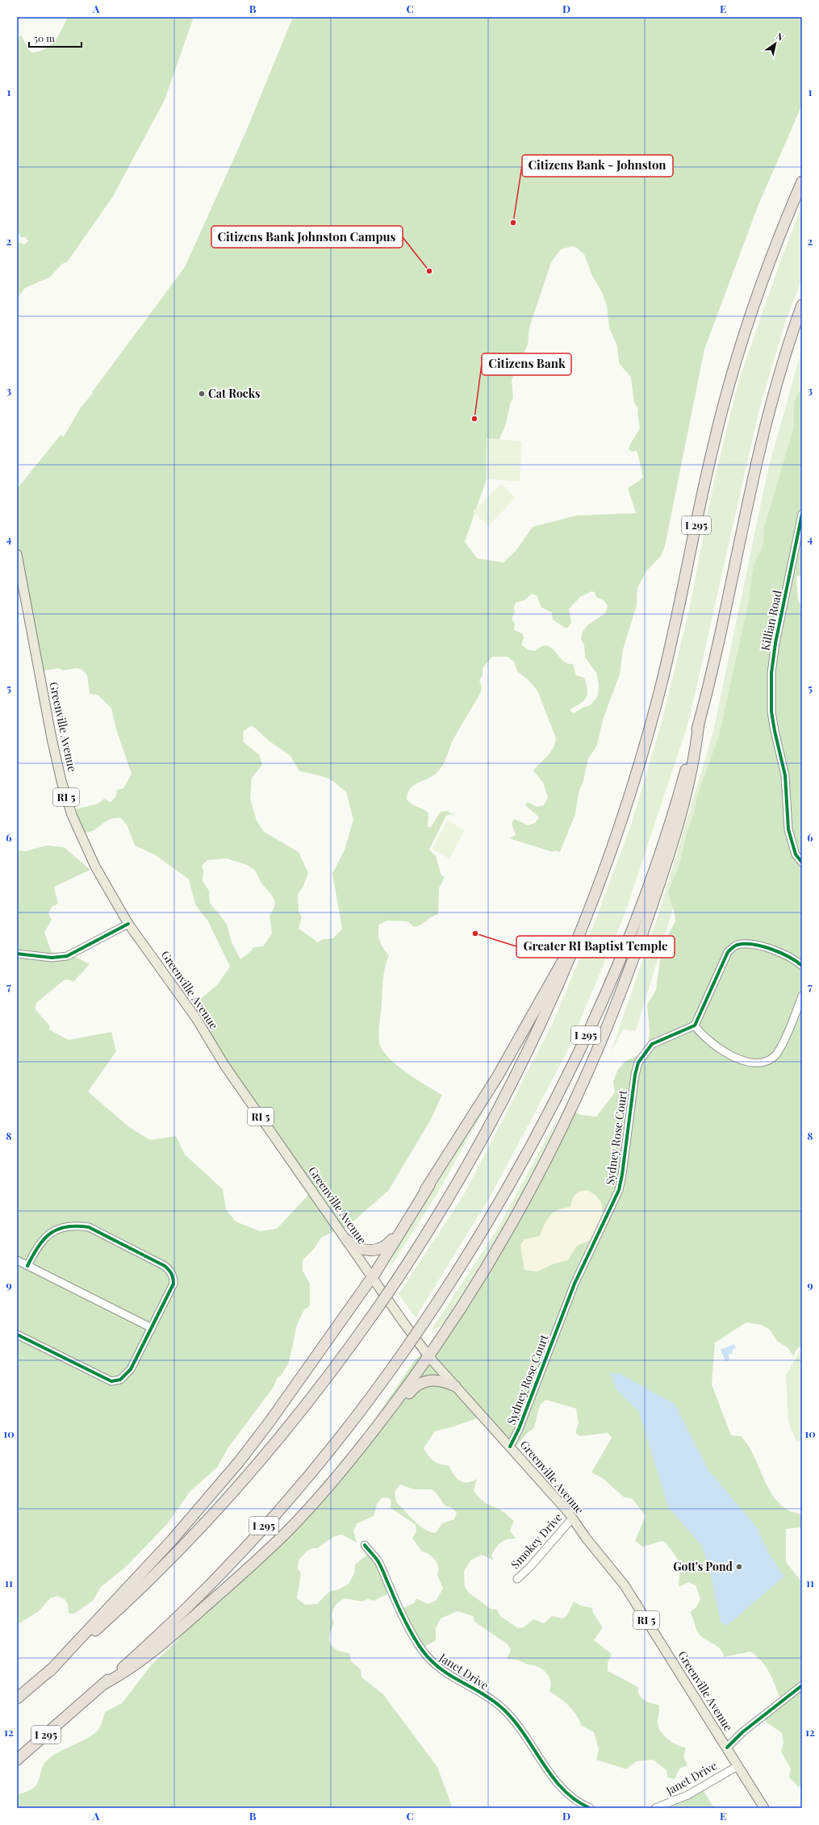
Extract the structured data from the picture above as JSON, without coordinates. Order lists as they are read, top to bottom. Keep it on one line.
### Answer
{"streets":{"highway":["I 295"],"main road":["Greenville Avenue","RI 5"],"street":["Killian Road","Sydney Rose Court","Smokey Drive","Janet Drive"]},"crossings":[["Greenville Avenue","Sydney Rose Court"],["Greenville Avenue","Smokey Drive"],["Greenville Avenue","Janet Drive"]],"places":["Citizens Bank - Johnston","Citizens Bank Johnston Campus","Cat Rocks","Citizens Bank","Greater RI Baptist Temple","Gott's Pond"],"scale_bar":"50 m","north":"top right","grid":{"columns":["A","B","C","D","E"],"rows":["1","2","3","4","5","6","7","8","9","10","11","12"]}}
